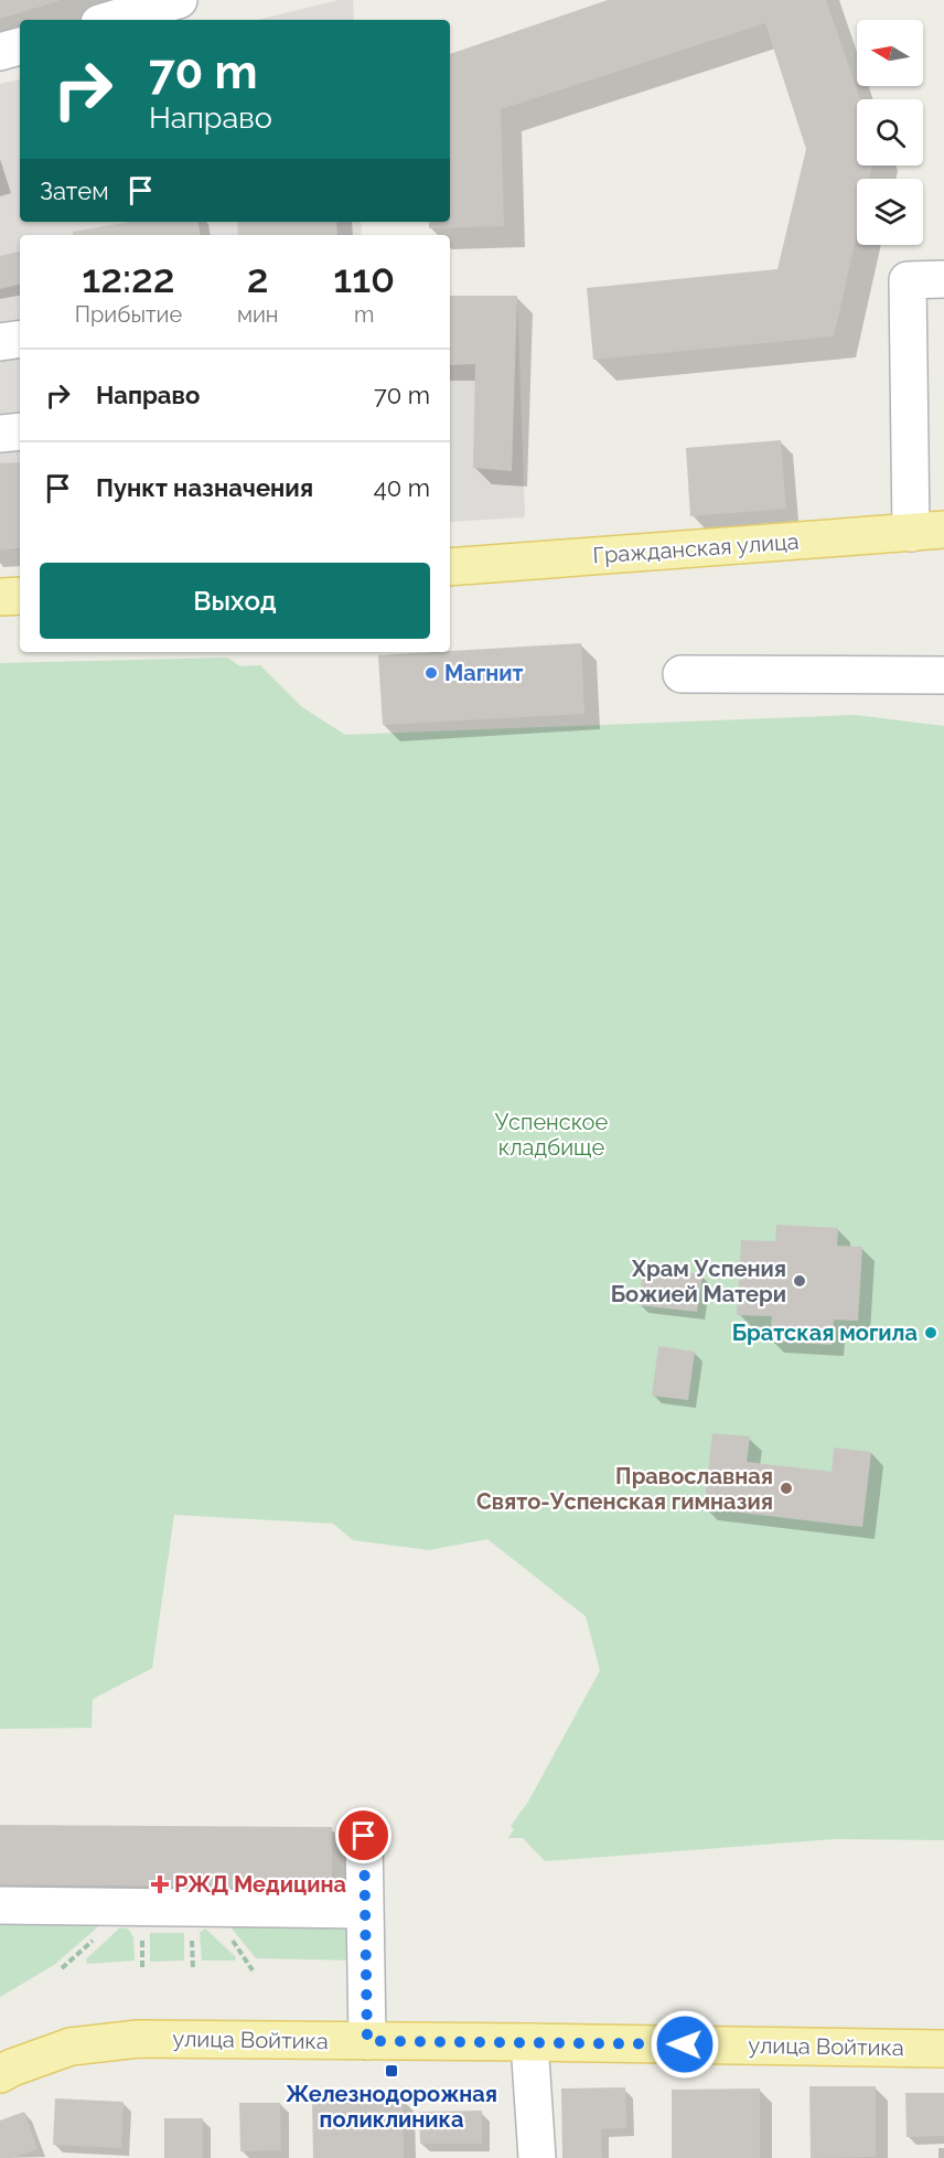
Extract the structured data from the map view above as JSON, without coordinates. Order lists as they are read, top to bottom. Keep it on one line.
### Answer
{"streets":{"main road":["Гражданская улица","улица Войтика"]},"parks":["Успенское кладбище"],"places":{"other":["Магнит","Храм Успения Божией Матери","Братская могила","Православная Свято-Успенская гимназия"],"health":["РЖД Медицина"],"transit":["Железнодорожная поликлиника"]},"north":"left","page":{"turn":["70 m","Направо"],"then":"Затем","eta":["12:22","Прибытие","2","мин","110","m"],"list":[{"name":"Направо","value":"70 m"},{"name":"Пункт назначения","value":"40 m"}],"buttons":"Выход"}}
